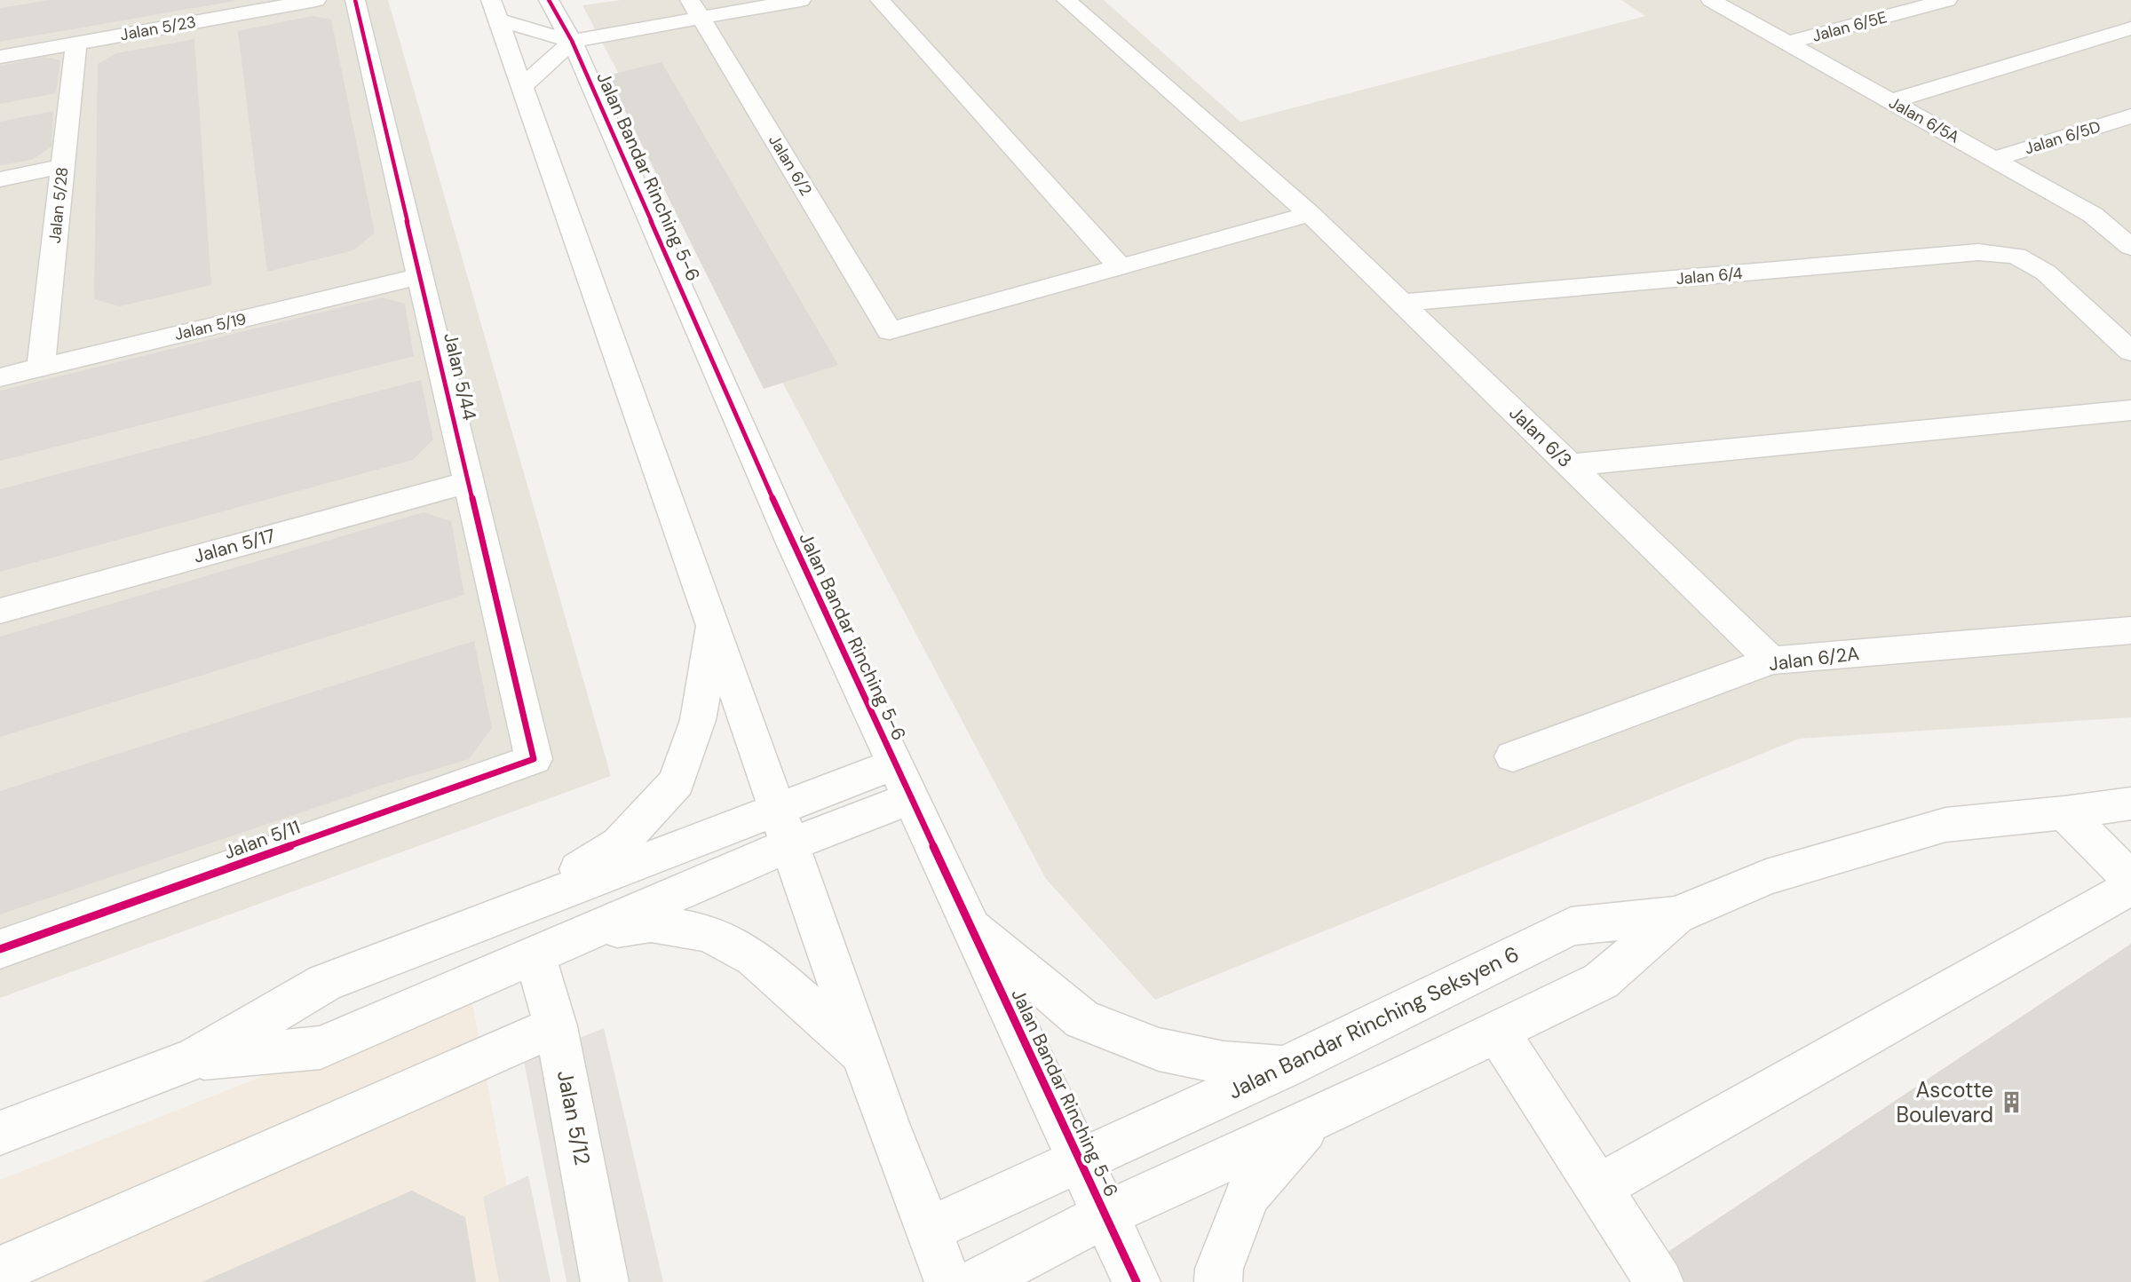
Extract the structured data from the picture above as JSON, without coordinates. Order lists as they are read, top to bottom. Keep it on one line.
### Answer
{"streets":{"street":["Jalan 6/5E","Jalan 5/23","Jalan 6/5A","Jalan 6/5D","Jalan 6/2","Jalan Bandar Rinching 5-6","Jalan 5/28","Jalan 6/4","Jalan 5/19","Jalan 5/44","Jalan 6/3","Jalan 5/17","Jalan 6/2A","Jalan 5/11","Jalan Bandar Rinching Seksyen 6","Jalan 5/12"]},"crossings":[["Jalan 6/5E","Jalan 6/5A"],["Jalan 5/23","Jalan 5/28"],["Jalan 6/5A","Jalan 6/5D"],["Jalan Bandar Rinching 5-6","Jalan Bandar Rinching Seksyen 6"],["Jalan 5/28","Jalan 5/19"],["Jalan 6/4","Jalan 6/3"],["Jalan 5/19","Jalan 5/44"],["Jalan 5/44","Jalan 5/17"],["Jalan 5/44","Jalan 5/11"],["Jalan 6/3","Jalan 6/2A"]],"places":{"building":["Ascotte Boulevard"]}}
